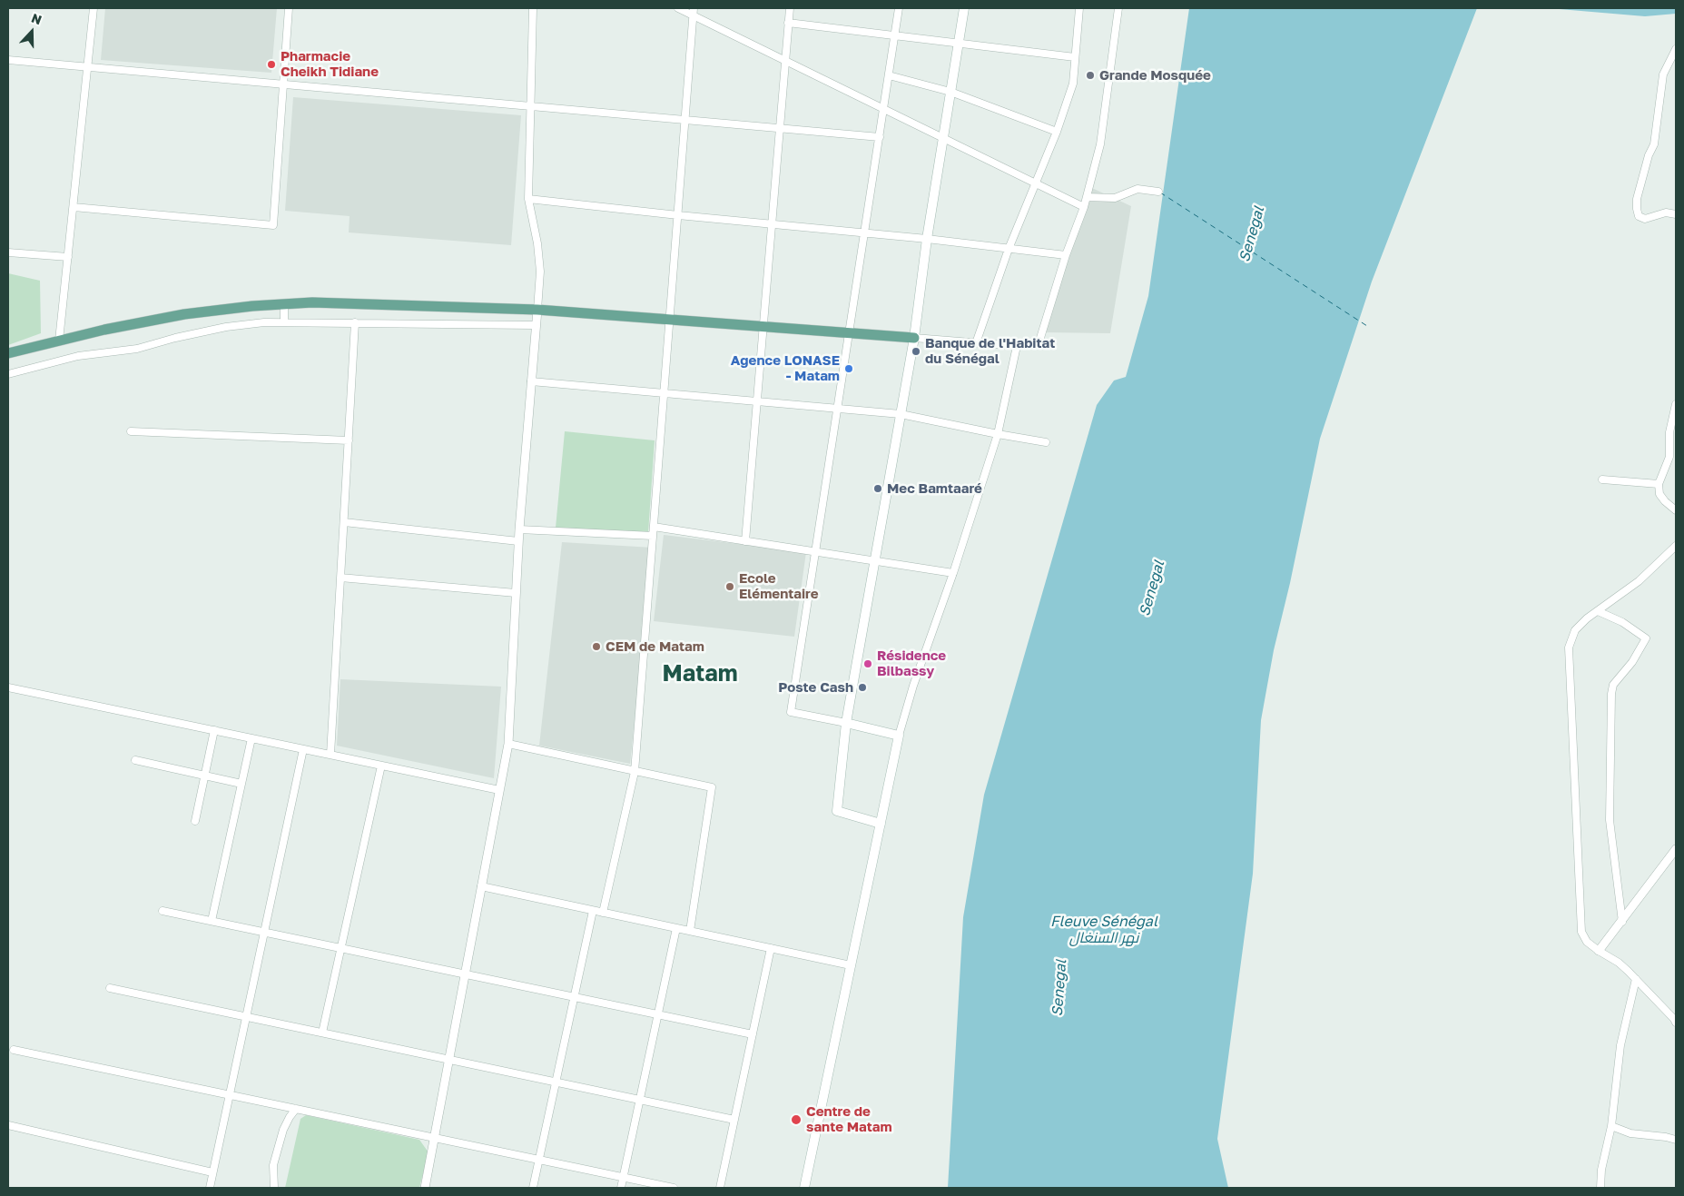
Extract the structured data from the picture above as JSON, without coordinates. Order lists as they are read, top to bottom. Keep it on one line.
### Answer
{"districts":["Matam"],"water":["Senegal","Fleuve Sénégal نهر السنغال"],"places":["Pharmacie Cheikh Tidiane","Grande Mosquée","Banque de l'Habitat du Sénégal","Agence LONASE - Matam","Mec Bamtaaré","Ecole Elémentaire","CEM de Matam","Résidence Bilbassy","Poste Cash","Centre de sante Matam"],"north":"top"}
